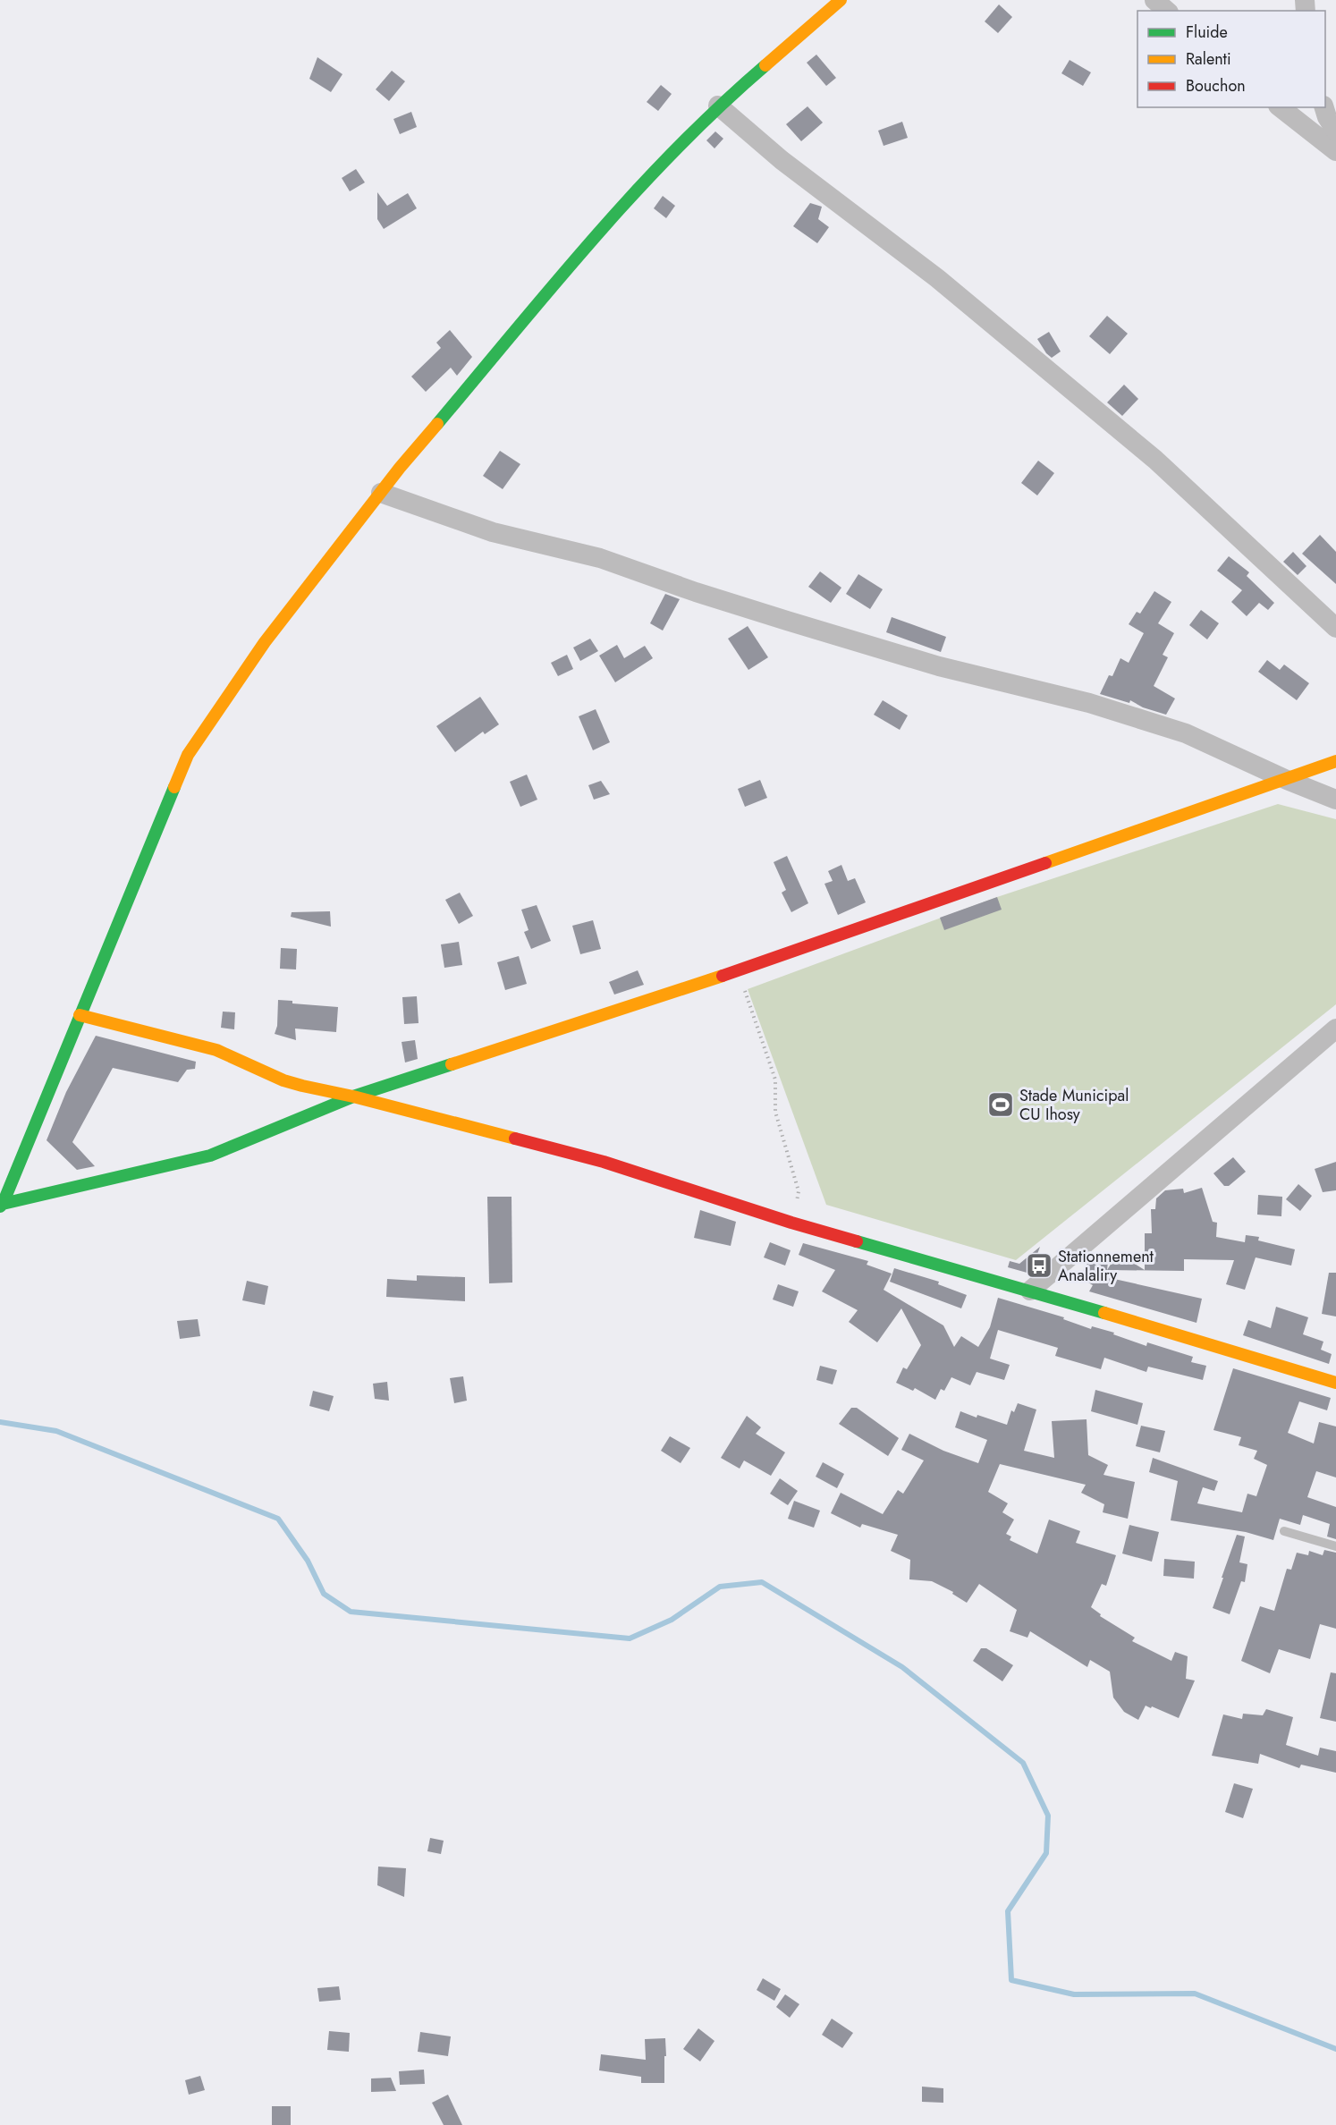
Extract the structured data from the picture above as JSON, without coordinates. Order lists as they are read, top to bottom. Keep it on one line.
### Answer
{"places":{"sports":["Stade Municipal CU Ihosy"],"bus stop":["Stationnement Analaliry"]},"legend":["Fluide","Ralenti","Bouchon"]}
